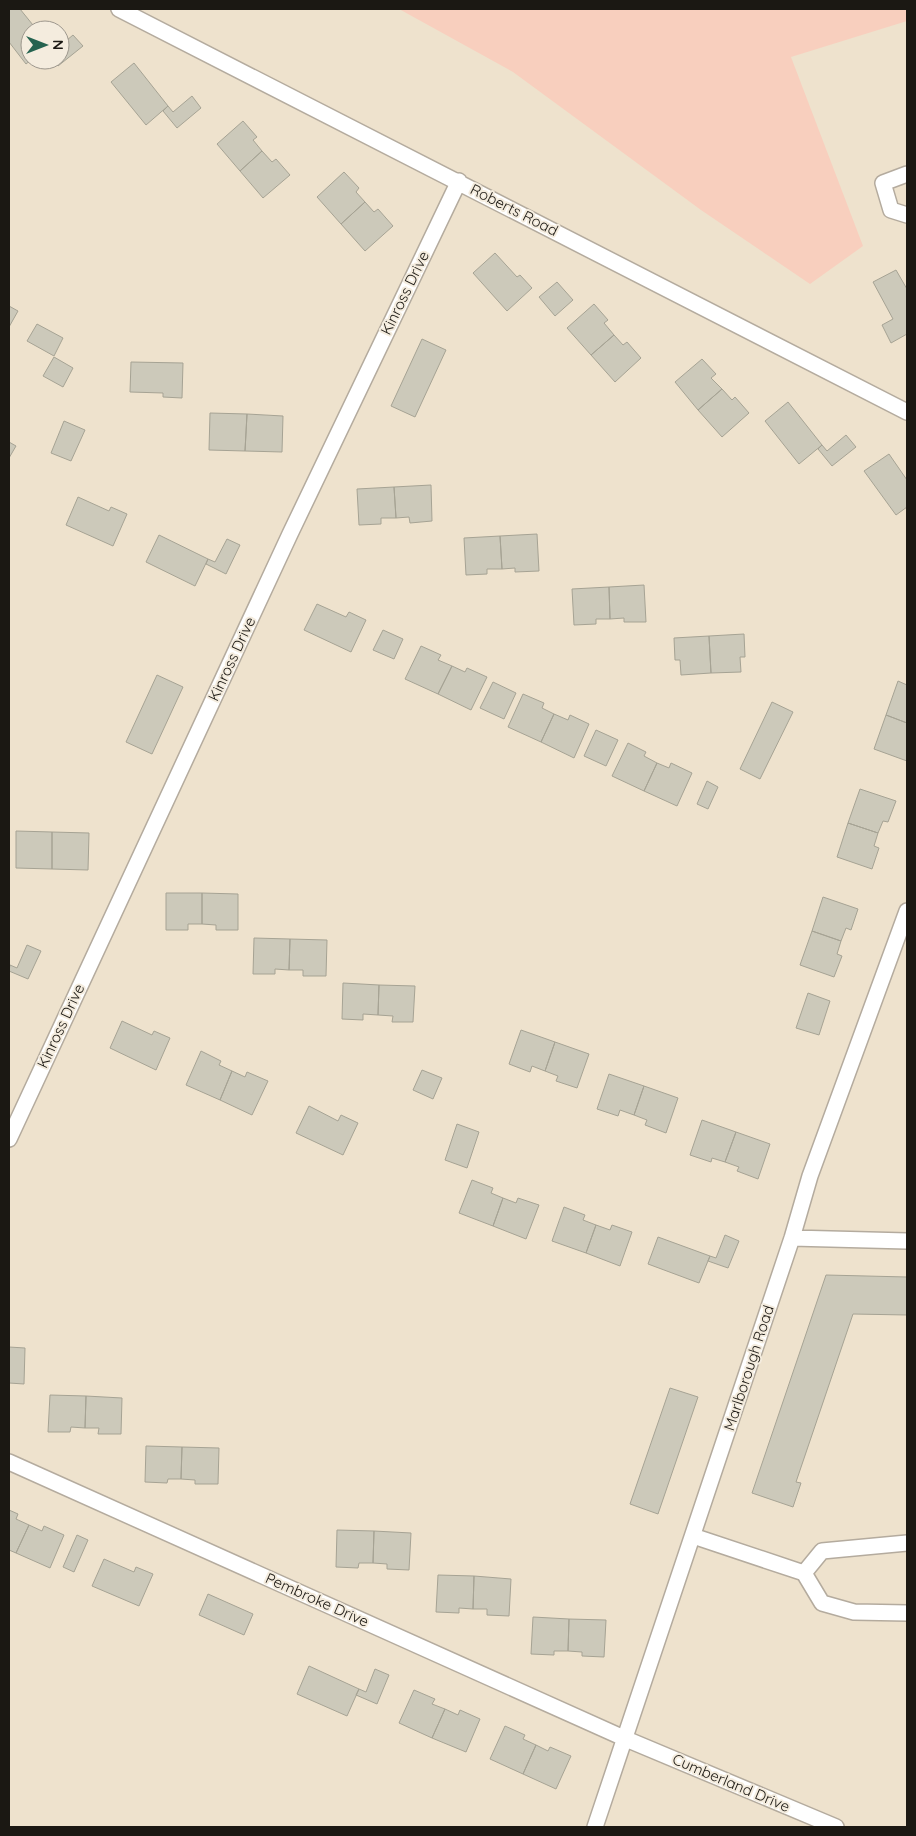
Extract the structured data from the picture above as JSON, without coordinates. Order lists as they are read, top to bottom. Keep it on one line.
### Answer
{"streets":{"lane":["Roberts Road","Kinross Drive","Marlborough Road","Pembroke Drive","Cumberland Drive"]},"crossings":[["Roberts Road","Kinross Drive"],["Marlborough Road","Pembroke Drive"],["Marlborough Road","Cumberland Drive"],["Pembroke Drive","Cumberland Drive"]],"north":"right"}
